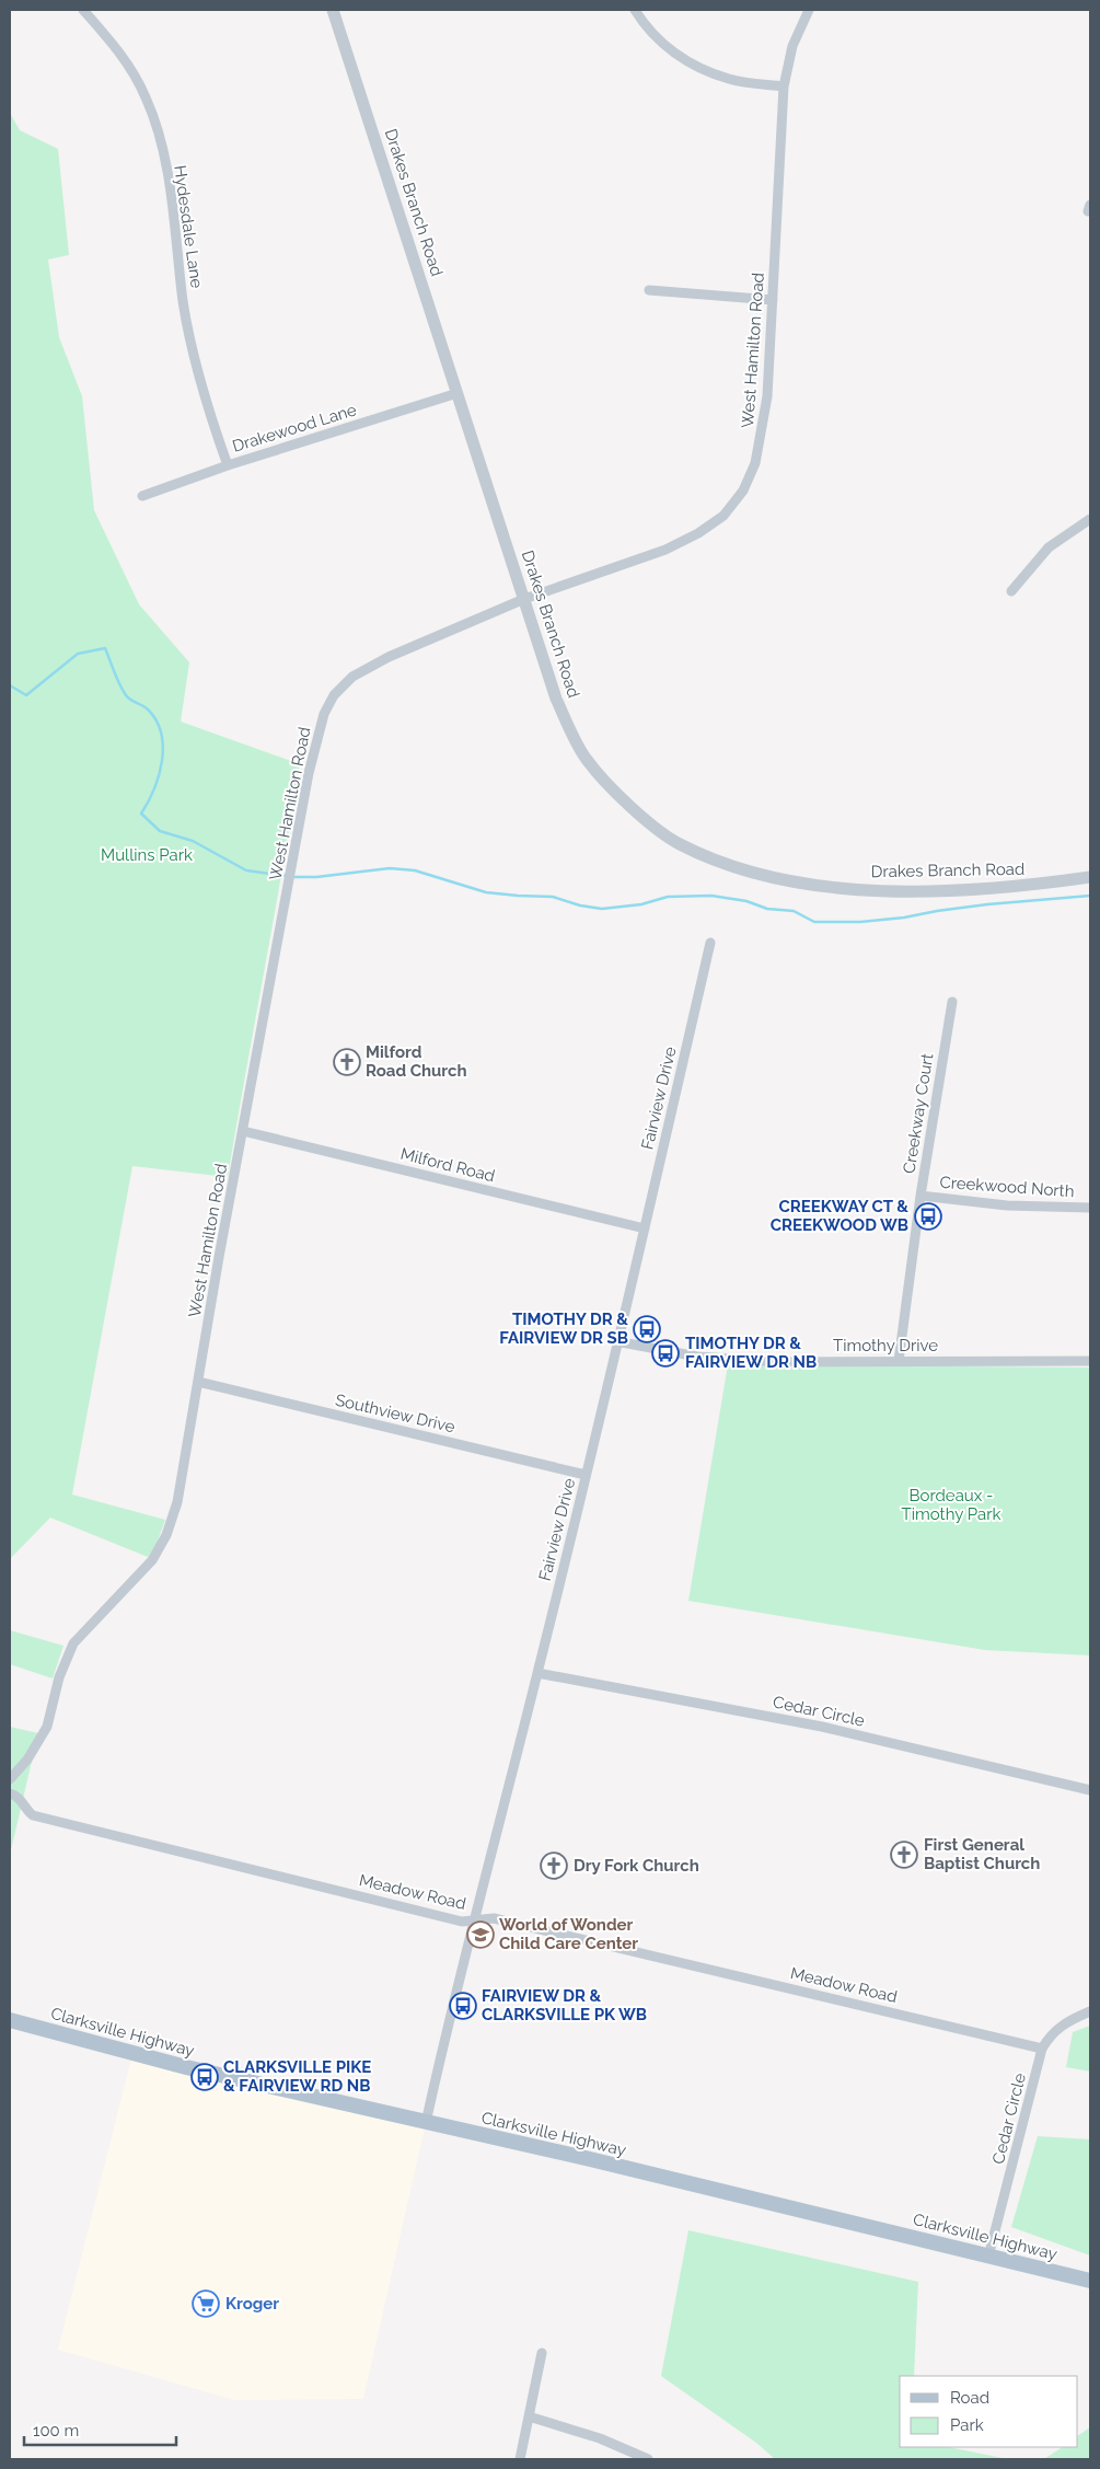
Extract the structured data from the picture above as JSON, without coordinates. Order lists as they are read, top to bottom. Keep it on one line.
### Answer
{"streets":{"main road":["Clarksville Highway"],"street":["Drakes Branch Road","Hydesdale Lane","West Hamilton Road","Drakewood Lane","Fairview Drive","Creekway Court","Milford Road","Creekwood North","Timothy Drive","Southview Drive","Cedar Circle","Meadow Road"]},"crossings":[["Drakes Branch Road","West Hamilton Road"],["Drakes Branch Road","Drakewood Lane"],["Hydesdale Lane","Drakewood Lane"],["West Hamilton Road","Milford Road"],["West Hamilton Road","Southview Drive"],["Fairview Drive","Milford Road"],["Fairview Drive","Timothy Drive"],["Fairview Drive","Southview Drive"],["Fairview Drive","Cedar Circle"],["Fairview Drive","Meadow Road"],["Fairview Drive","Clarksville Highway"],["Creekway Court","Creekwood North"],["Creekway Court","Timothy Drive"],["Cedar Circle","Meadow Road"],["Cedar Circle","Clarksville Highway"]],"parks":["Mullins Park","Bordeaux - Timothy Park"],"places":{"church":["Milford Road Church","First General Baptist Church","Dry Fork Church"],"bus stop":["CREEKWAY CT & CREEKWOOD WB","TIMOTHY DR & FAIRVIEW DR SB","TIMOTHY DR & FAIRVIEW DR NB","FAIRVIEW DR & CLARKSVILLE PK WB","CLARKSVILLE PIKE & FAIRVIEW RD NB"],"school or university":["World of Wonder Child Care Center"],"supermarket":["Kroger"]},"legend":["Road","Park"],"scale_bar":"100 m"}
